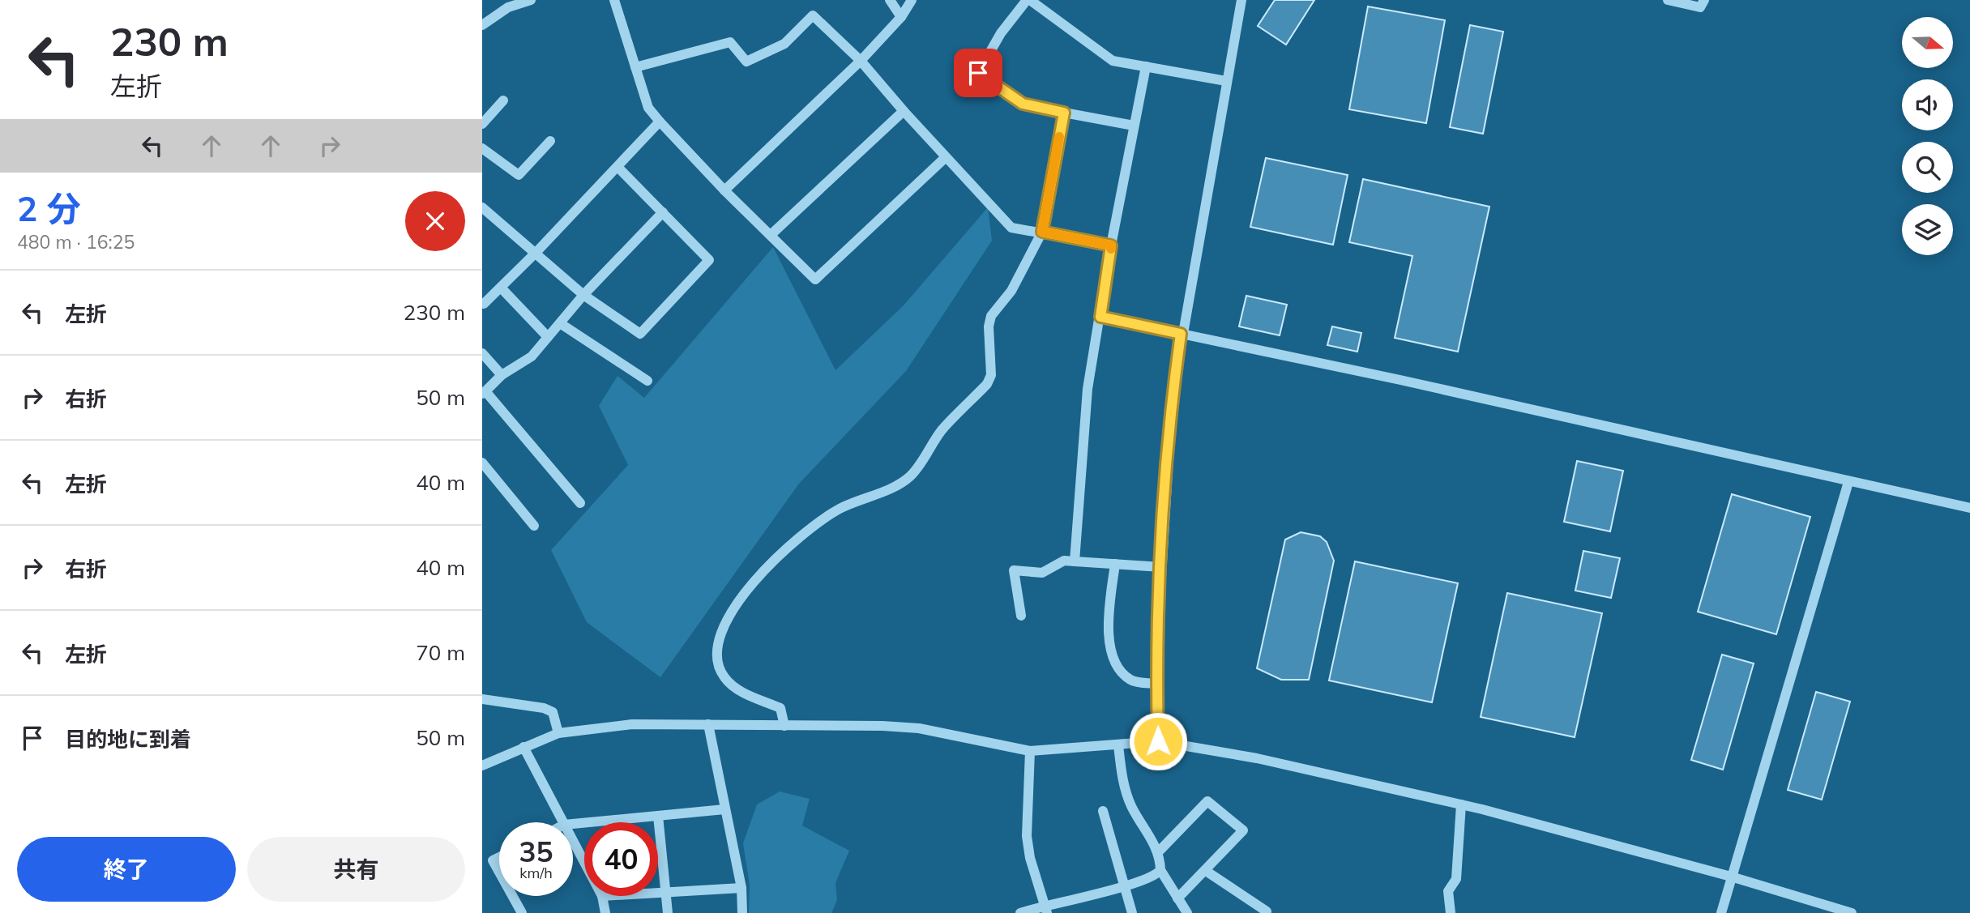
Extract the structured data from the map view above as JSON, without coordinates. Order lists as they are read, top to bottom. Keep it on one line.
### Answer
{"north":"right","page":{"turn":["230 m","左折"],"heading":["2 分","480 m · 16:25"],"list":[{"name":"左折","value":"230 m"},{"name":"右折","value":"50 m"},{"name":"左折","value":"40 m"},{"name":"右折","value":"40 m"},{"name":"左折","value":"70 m"},{"name":"目的地に到着","value":"50 m"}],"speed":"35 km/h","limit":"40","buttons":["終了","共有"]}}
